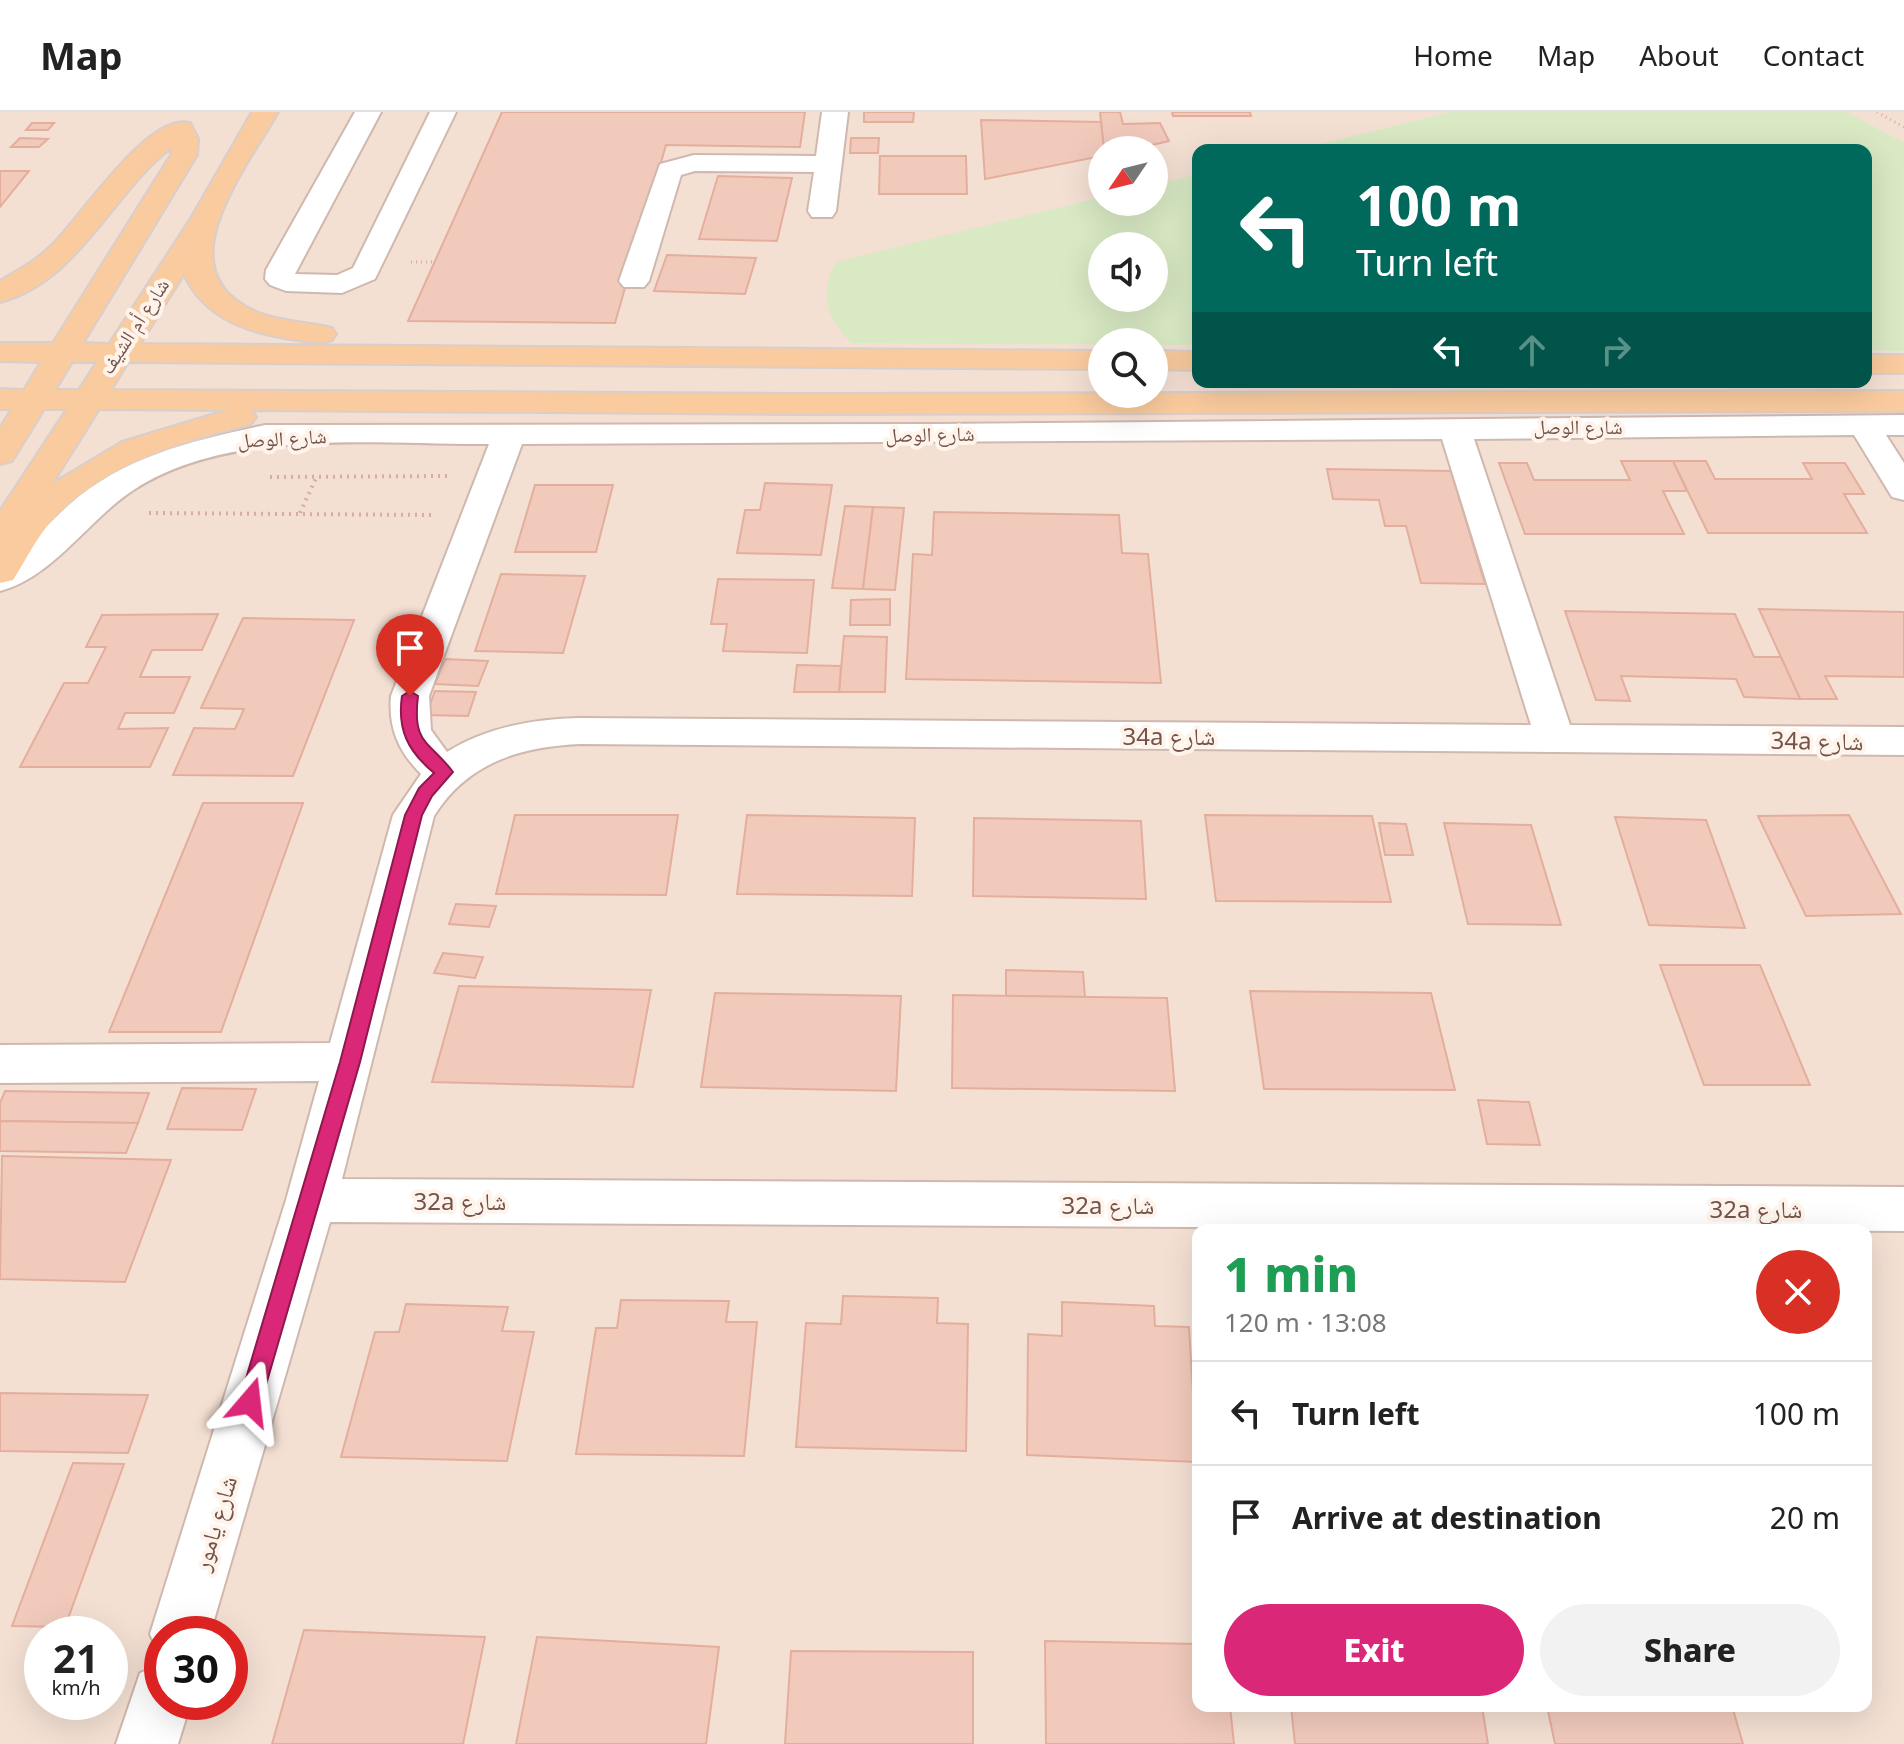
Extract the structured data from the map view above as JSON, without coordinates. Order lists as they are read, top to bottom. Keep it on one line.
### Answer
{"streets":{"main road":["شارع أم الشيف","شارع الوصل"],"street":["34a شارع","32a شارع","شارع يامور"]},"crossings":[["شارع أم الشيف","شارع الوصل"],["34a شارع","شارع يامور"],["32a شارع","شارع يامور"]],"north":"bottom left","page":{"header":"Map","nav":["Home","Map","About","Contact"],"turn":["100 m","Turn left"],"heading":["1 min","120 m · 13:08"],"list":[{"name":"Turn left","value":"100 m"},{"name":"Arrive at destination","value":"20 m"}],"buttons":["Exit","Share"],"speed":"21 km/h","limit":"30"}}
